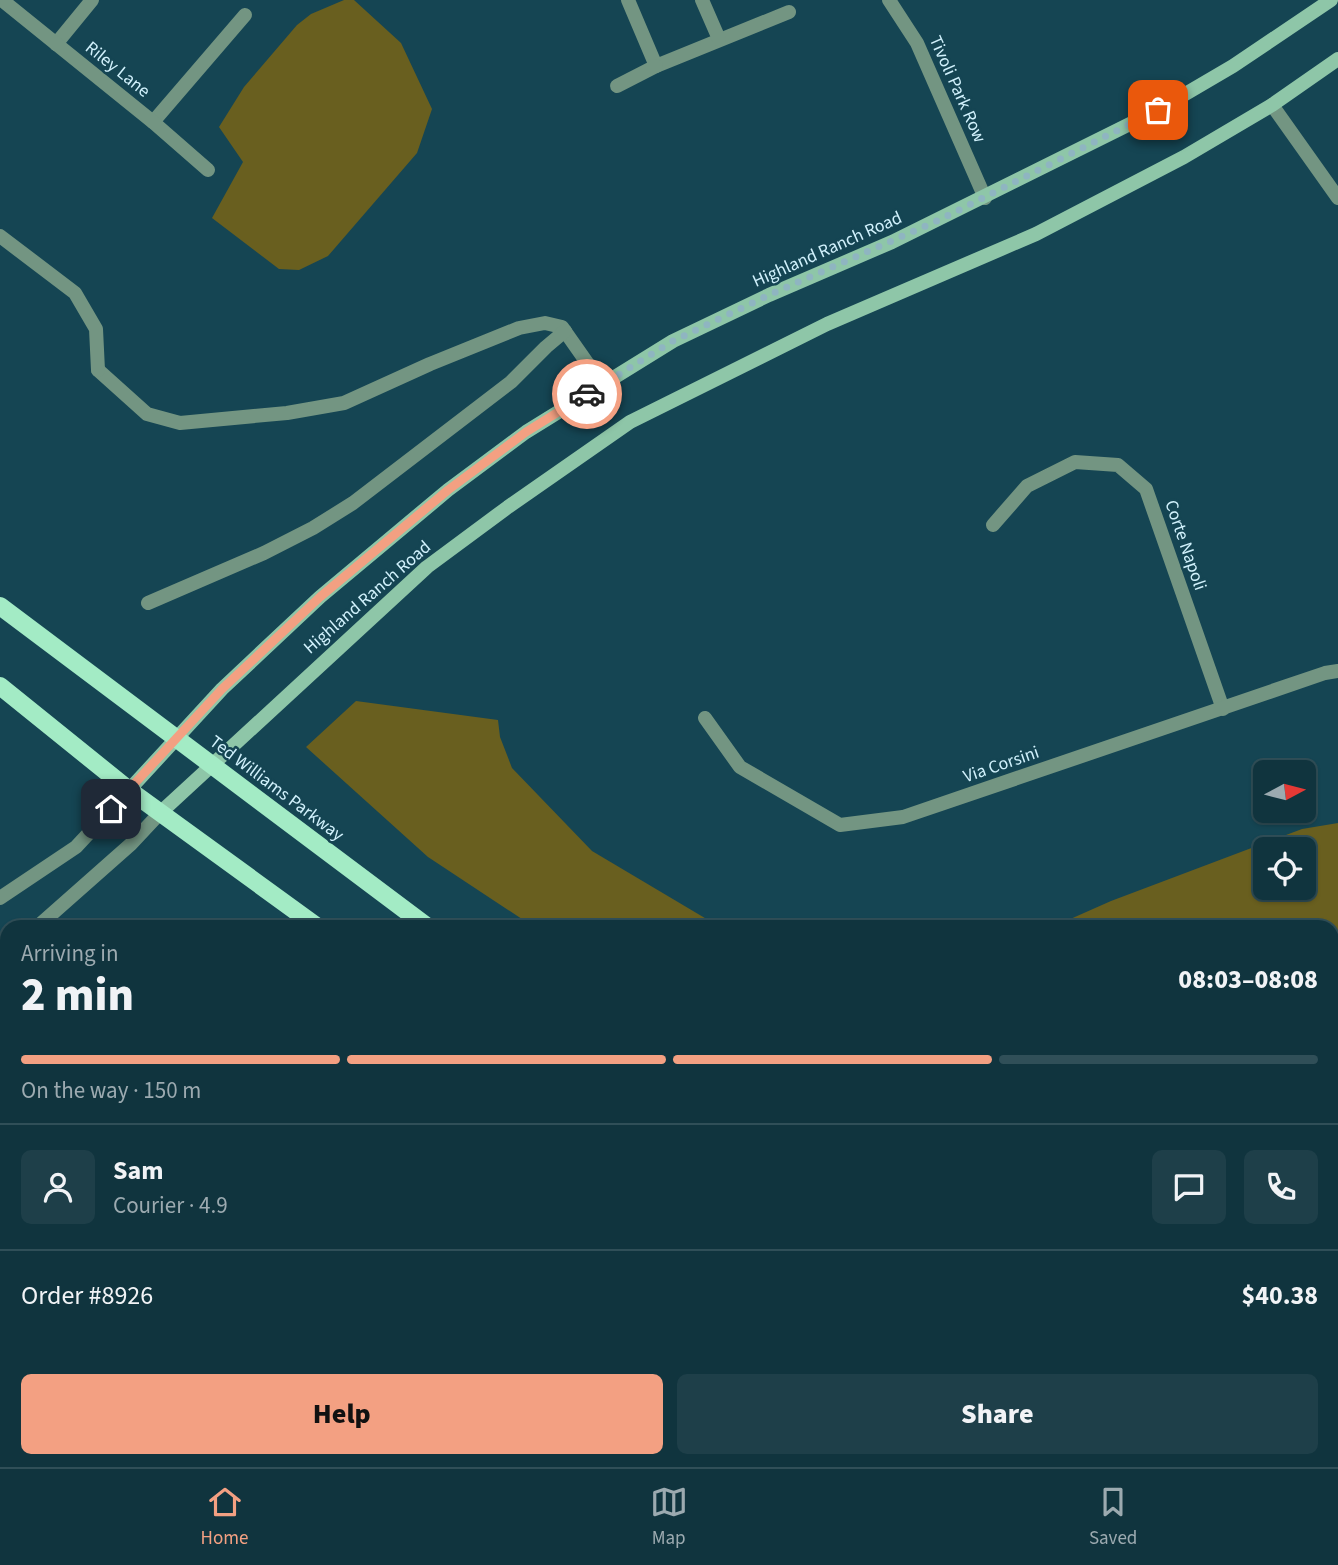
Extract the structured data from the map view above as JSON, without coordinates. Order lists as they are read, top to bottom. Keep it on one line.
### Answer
{"streets":{"main road":["Highland Ranch Road","Ted Williams Parkway"],"street":["Riley Lane","Tivoli Park Row","Corte Napoli","Via Corsini"]},"crossings":[["Tivoli Park Row","Highland Ranch Road"],["Highland Ranch Road","Ted Williams Parkway"],["Corte Napoli","Via Corsini"]],"north":"right","page":{"heading":["2 min","Arriving in","08:03–08:08"],"panel":["Sam","Courier · 4.9","Order #8926","$40.38"],"bar":"On the way · 150 m","buttons":["Help","Share"],"tabs":["Home","Map","Saved"]}}
